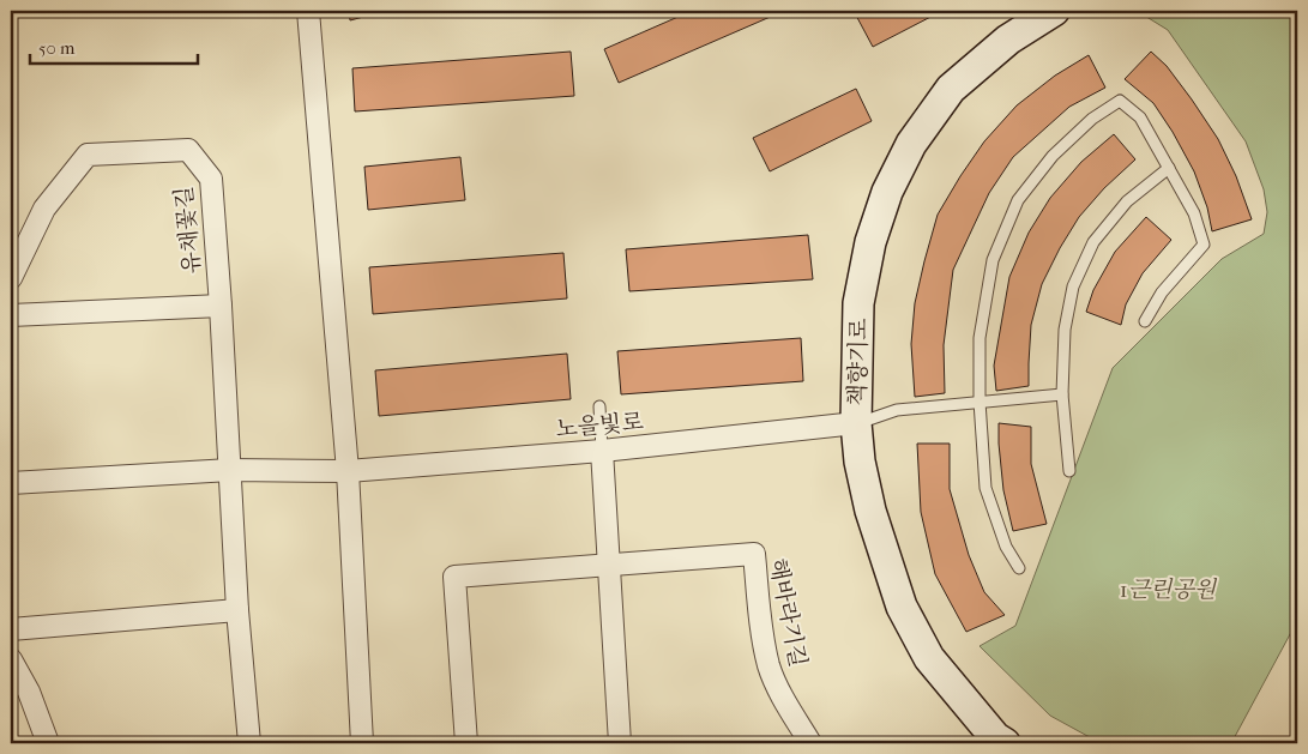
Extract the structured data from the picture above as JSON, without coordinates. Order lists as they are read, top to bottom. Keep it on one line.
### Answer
{"streets":{"street":["유채꽃길","책향기로","노을빛로","해바라기길"]},"crossings":[["책향기로","노을빛로"]],"parks":["1근린공원"],"scale_bar":"50 m"}
